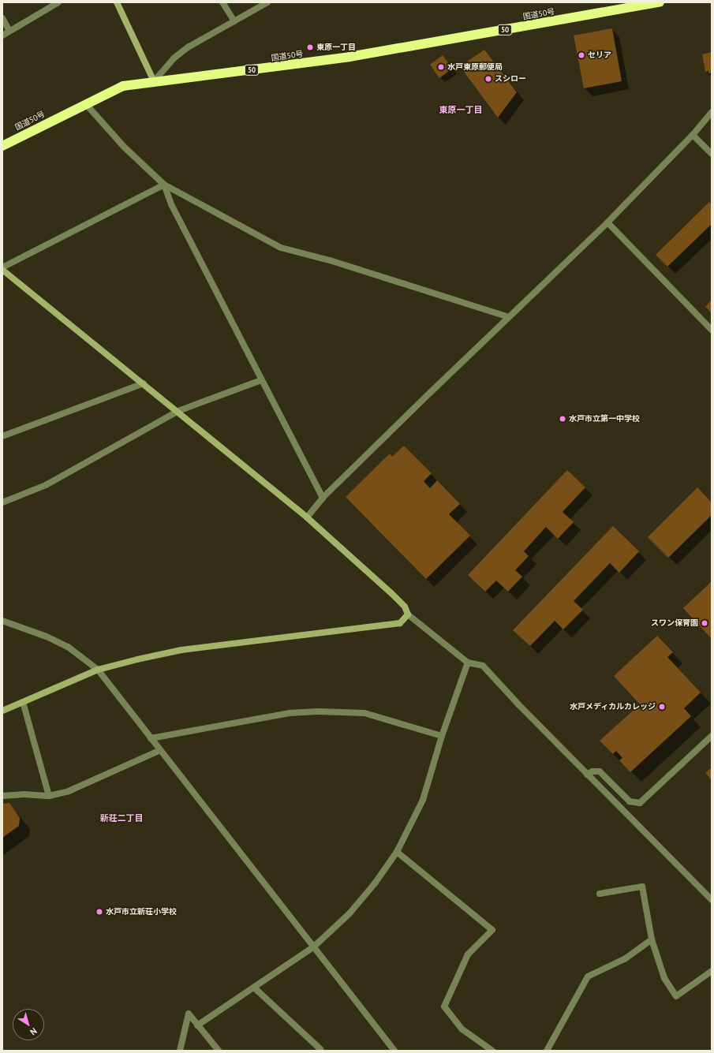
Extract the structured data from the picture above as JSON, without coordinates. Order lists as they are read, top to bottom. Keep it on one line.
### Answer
{"streets":{"highway":["国道50号","50"]},"districts":["東原一丁目","新荘二丁目"],"places":["東原一丁目","セリア","水戸東原郵便局","スシロー","水戸市立第一中学校","スワン保育園","水戸メディカルカレッジ","水戸市立新荘小学校"],"north":"bottom right"}
